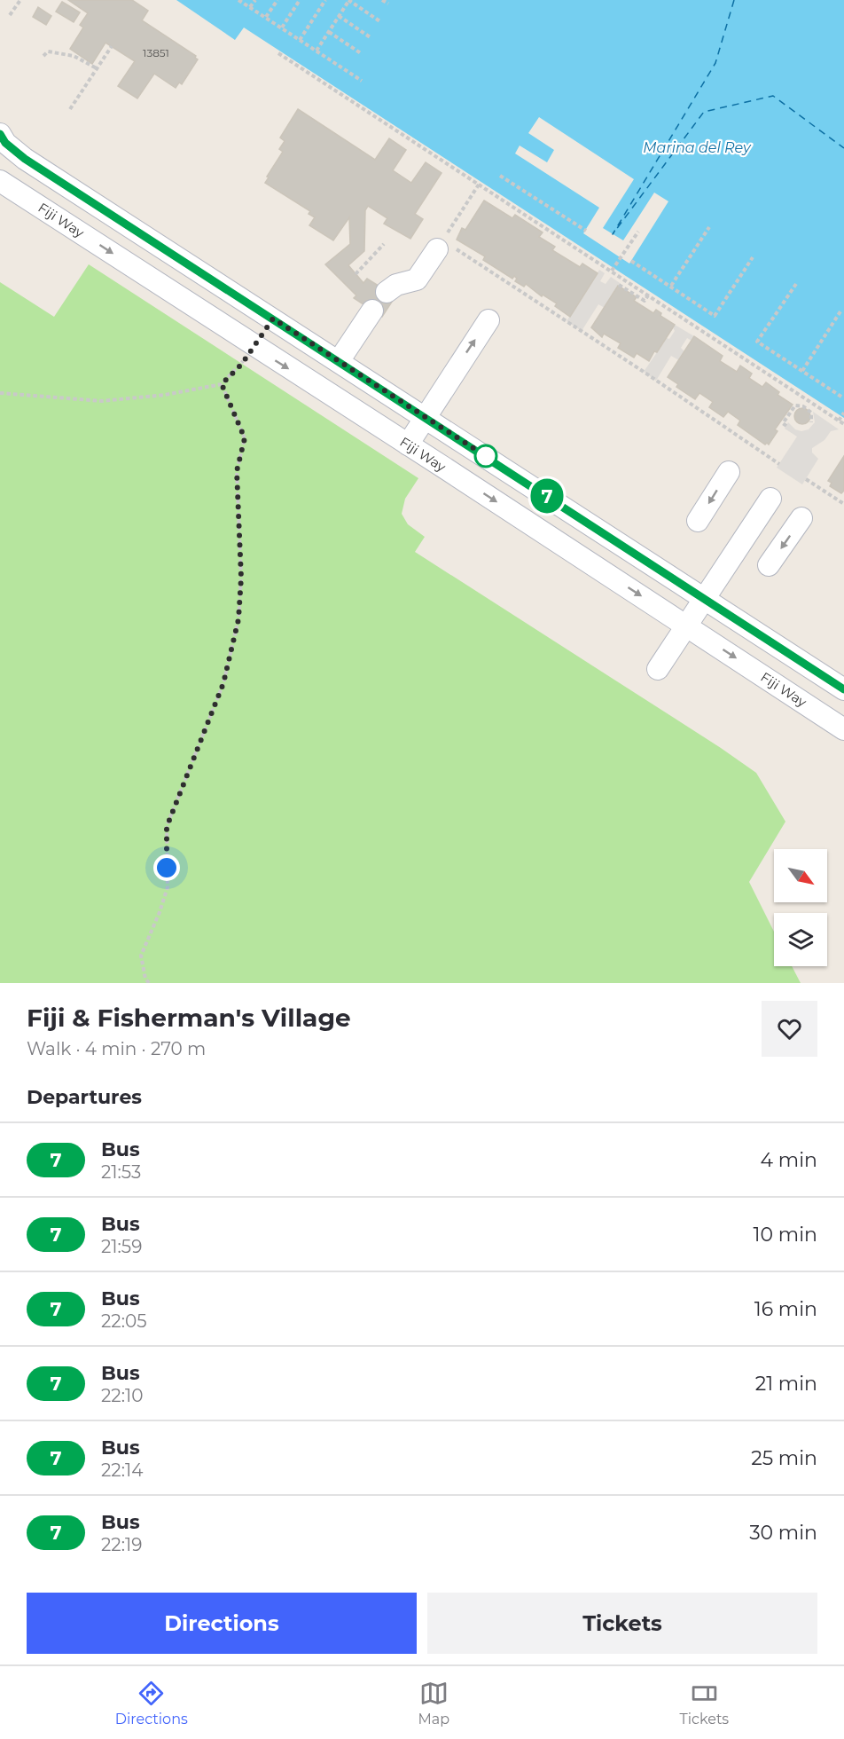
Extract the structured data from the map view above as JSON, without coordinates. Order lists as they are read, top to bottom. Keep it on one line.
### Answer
{"streets":{"street":["Fiji Way"]},"water":["Marina del Rey"],"lines":["bus line 7"],"house_numbers":["13851"],"north":"bottom right","page":{"on_map":"7","heading":[["Fiji & Fisherman's Village","Walk · 4 min · 270 m"],"Departures"],"list":[{"mark":"7","name":"Bus","note":"21:53","value":"4 min"},{"mark":"7","name":"Bus","note":"21:59","value":"10 min"},{"mark":"7","name":"Bus","note":"22:05","value":"16 min"},{"mark":"7","name":"Bus","note":"22:10","value":"21 min"},{"mark":"7","name":"Bus","note":"22:14","value":"25 min"},{"mark":"7","name":"Bus","note":"22:19","value":"30 min"}],"buttons":["Directions","Tickets"],"tabs":["Directions","Map","Tickets"]}}
